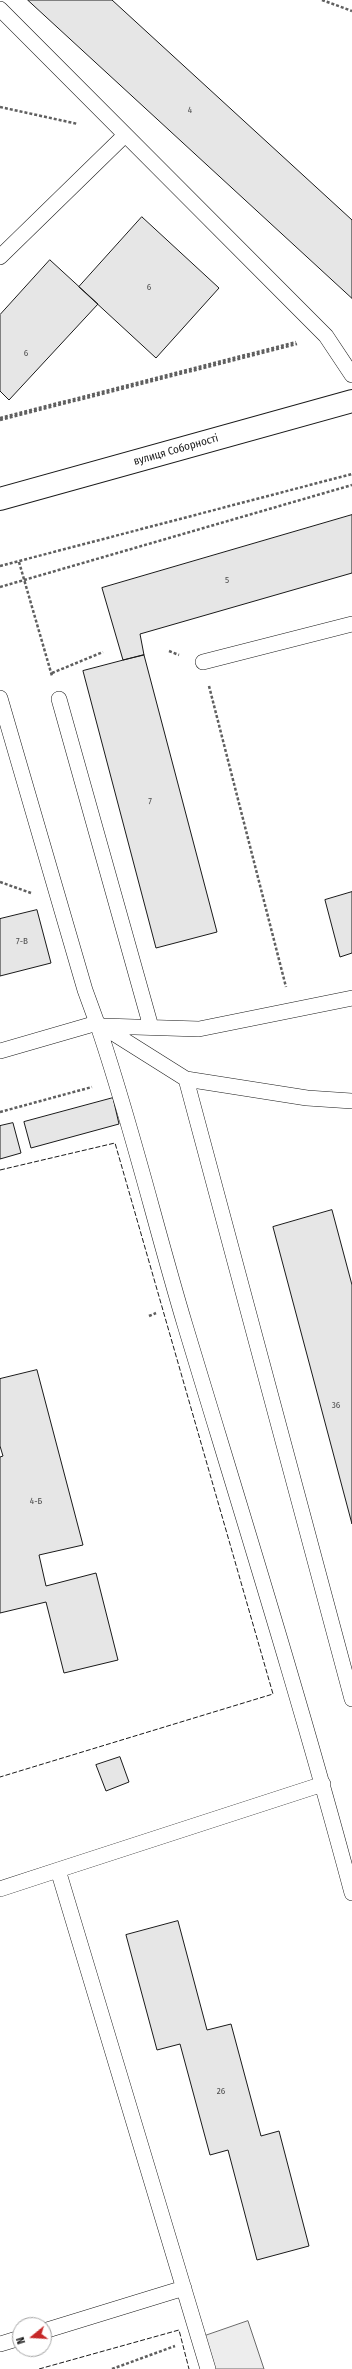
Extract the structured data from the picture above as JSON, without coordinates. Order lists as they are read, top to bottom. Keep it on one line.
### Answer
{"streets":{"street":["вулиця Соборності"]},"house_numbers":["4","6","6","5","7","7-В","36","4-Б","26"],"north":"left"}
